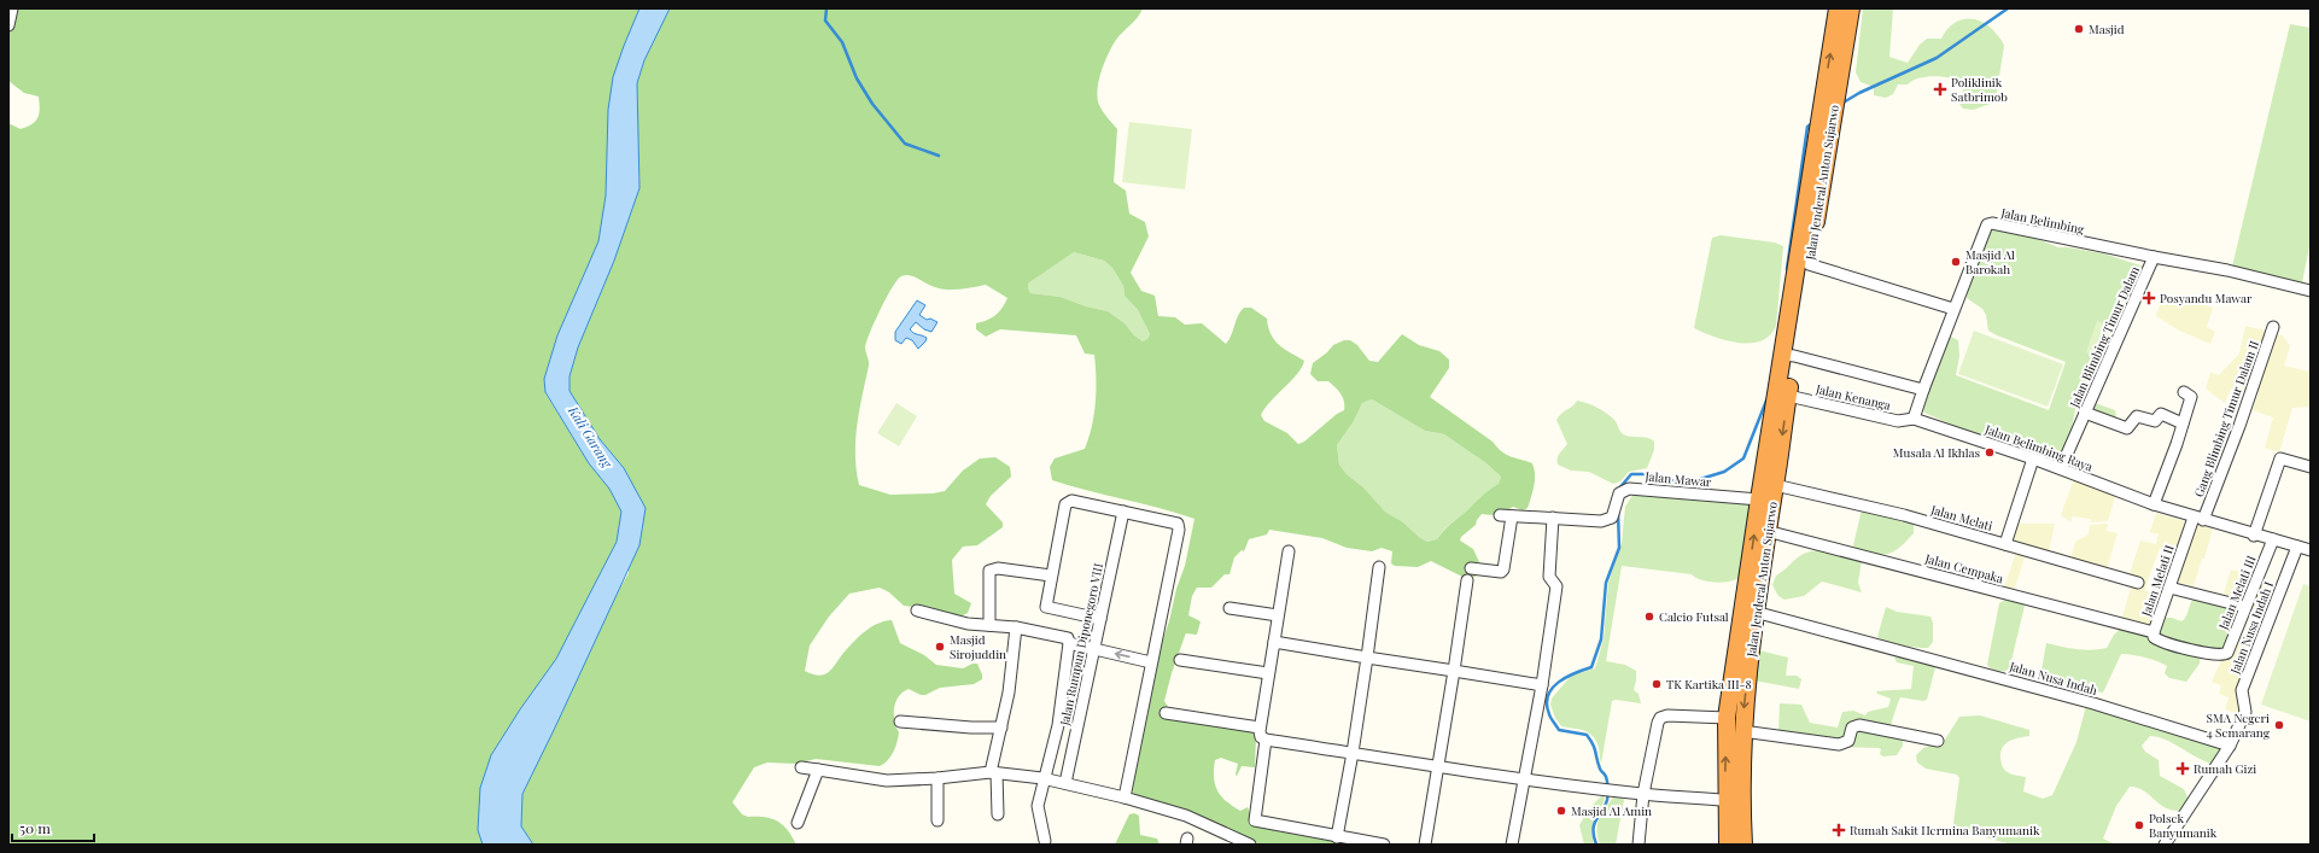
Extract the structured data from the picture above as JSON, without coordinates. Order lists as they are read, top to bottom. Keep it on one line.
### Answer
{"streets":{"highway":["Jalan Jenderal Anton Sujarwo"],"street":["Jalan Belimbing","Jalan Blimbing Timur Dalam","Jalan Kenanga","Gang Blimbing Timur Dalam II","Jalan Belimbing Raya","Jalan Mawar","Jalan Melati","Jalan Cempaka","Jalan Melati II","Jalan Melati III","Jalan Nusa Indah I","Jalan Rumpun Diponegoro VIII","Jalan Nusa Indah"]},"crossings":[["Jalan Jenderal Anton Sujarwo","Jalan Kenanga"],["Jalan Jenderal Anton Sujarwo","Jalan Mawar"],["Jalan Jenderal Anton Sujarwo","Jalan Melati"],["Jalan Jenderal Anton Sujarwo","Jalan Cempaka"],["Jalan Jenderal Anton Sujarwo","Jalan Nusa Indah"],["Jalan Belimbing","Jalan Blimbing Timur Dalam"],["Jalan Blimbing Timur Dalam","Jalan Belimbing Raya"],["Jalan Kenanga","Jalan Belimbing Raya"],["Gang Blimbing Timur Dalam II","Jalan Belimbing Raya"],["Gang Blimbing Timur Dalam II","Jalan Melati II"],["Jalan Belimbing Raya","Jalan Melati II"],["Jalan Belimbing Raya","Jalan Melati III"],["Jalan Belimbing Raya","Jalan Nusa Indah I"],["Jalan Cempaka","Jalan Melati II"],["Jalan Melati II","Jalan Melati III"],["Jalan Nusa Indah I","Jalan Nusa Indah"]],"water":["Kali Garang"],"places":{"other":["Masjid","Masjid Al Barokah","Musala Al Ikhlas","Calcio Futsal","Masjid Sirojuddin","TK Kartika III-8","SMA Negeri 4 Semarang","Masjid Al Amin","Polsek Banyumanik"],"health":["Poliklinik Satbrimob","Posyandu Mawar","Rumah Gizi","Rumah Sakit Hermina Banyumanik"]},"scale_bar":"50 m"}
